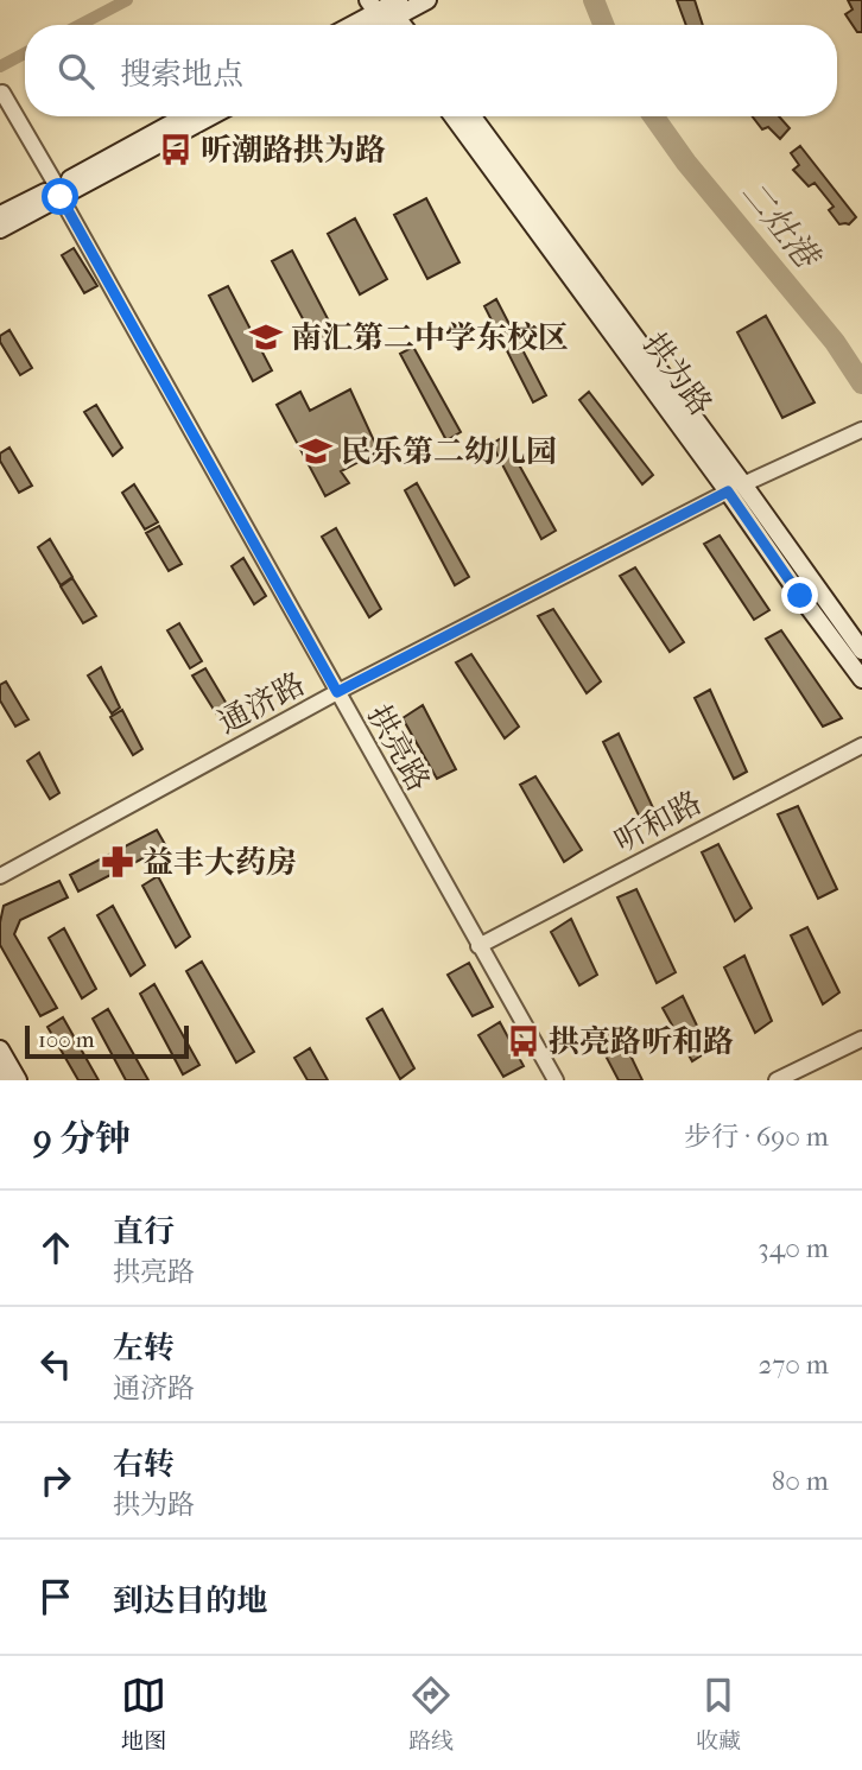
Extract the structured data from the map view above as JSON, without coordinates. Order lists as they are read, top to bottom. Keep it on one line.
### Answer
{"streets":{"main road":["拱为路"],"street":["通济路","拱亮路","听和路"]},"crossings":[["拱为路","通济路"],["通济路","拱亮路"],["拱亮路","听和路"]],"water":["二灶港"],"places":{"bus stop":["听潮路拱为路","拱亮路听和路"],"school or university":["南汇第二中学东校区","民乐第二幼儿园"],"pharmacy":["益丰大药房"]},"scale_bar":"100 m","page":{"search":"搜索地点","scale":"100 m","heading":["9 分钟","步行 · 690 m"],"list":[["直行","拱亮路","340 m"],["左转","通济路","270 m"],["右转","拱为路","80 m"],"到达目的地"],"nav":["地图","路线","收藏"]}}
